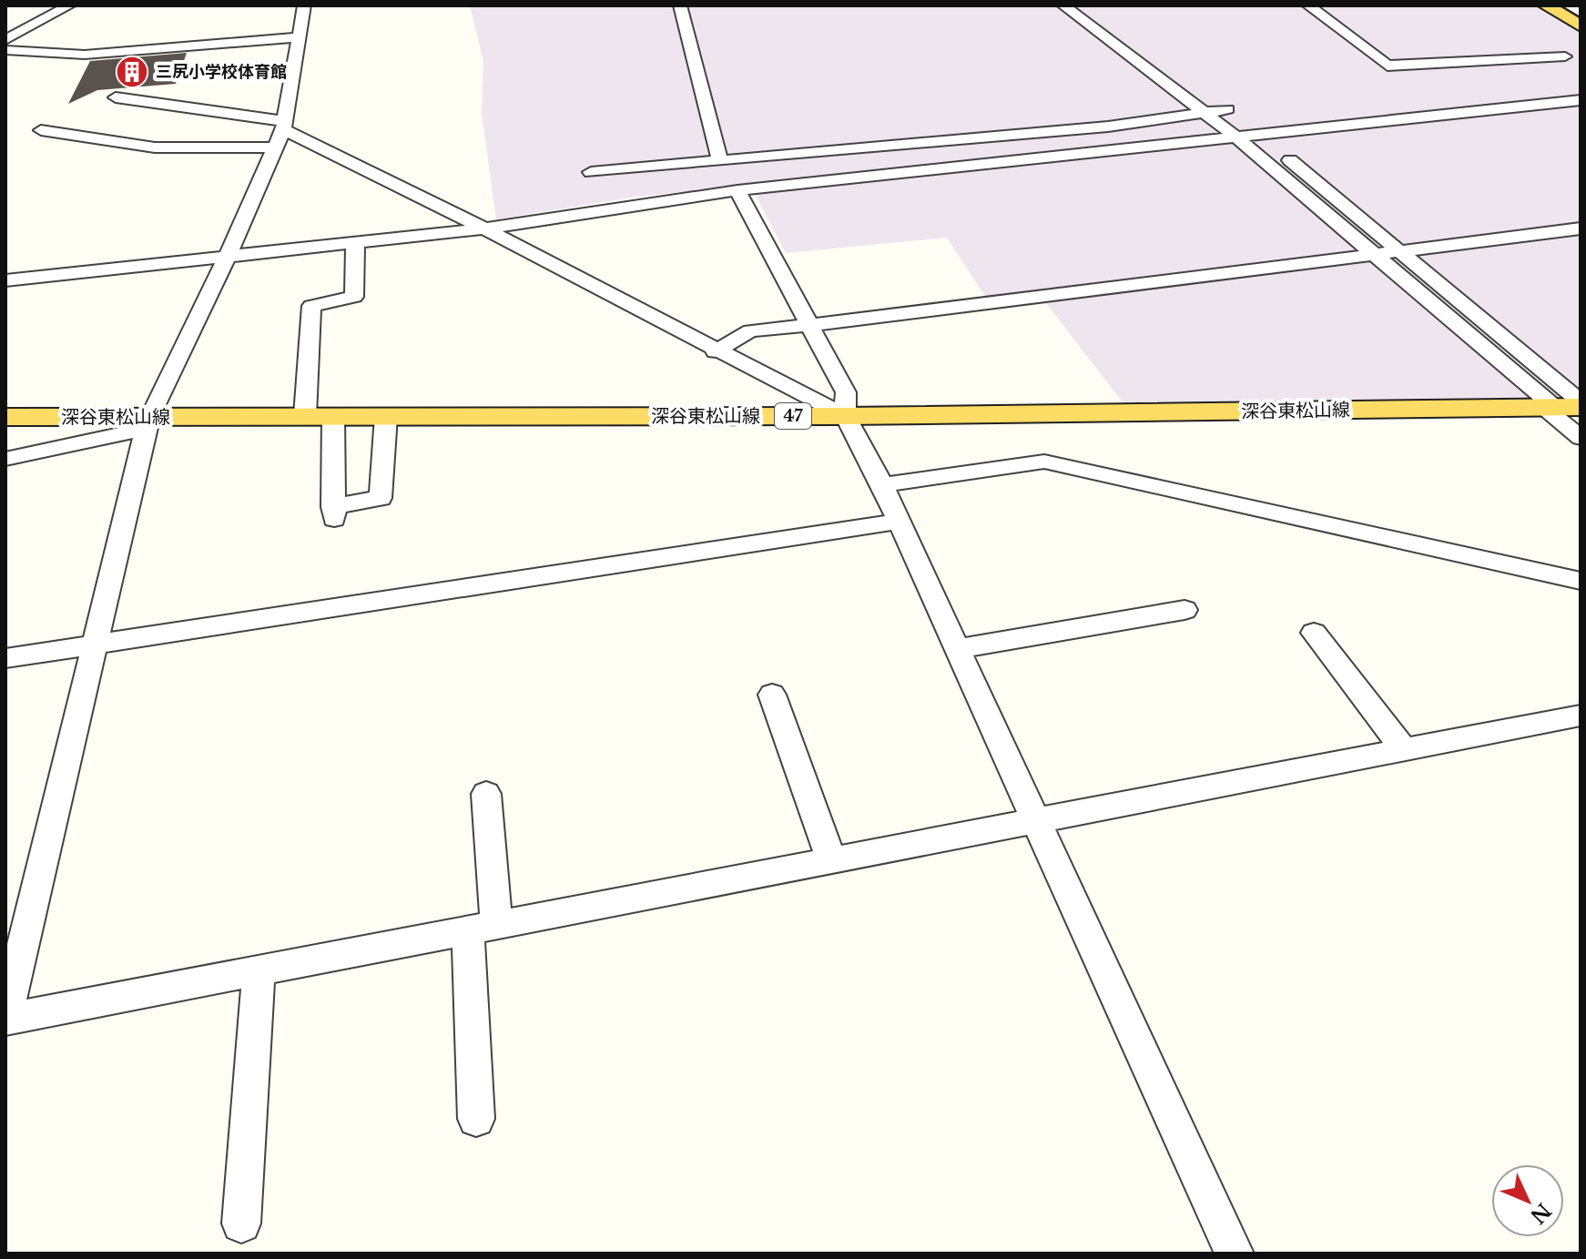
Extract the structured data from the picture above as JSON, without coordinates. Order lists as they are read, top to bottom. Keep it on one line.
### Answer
{"streets":{"main road":["深谷東松山線","47"]},"places":{"building":["三尻小学校体育館"]},"north":"bottom right"}
